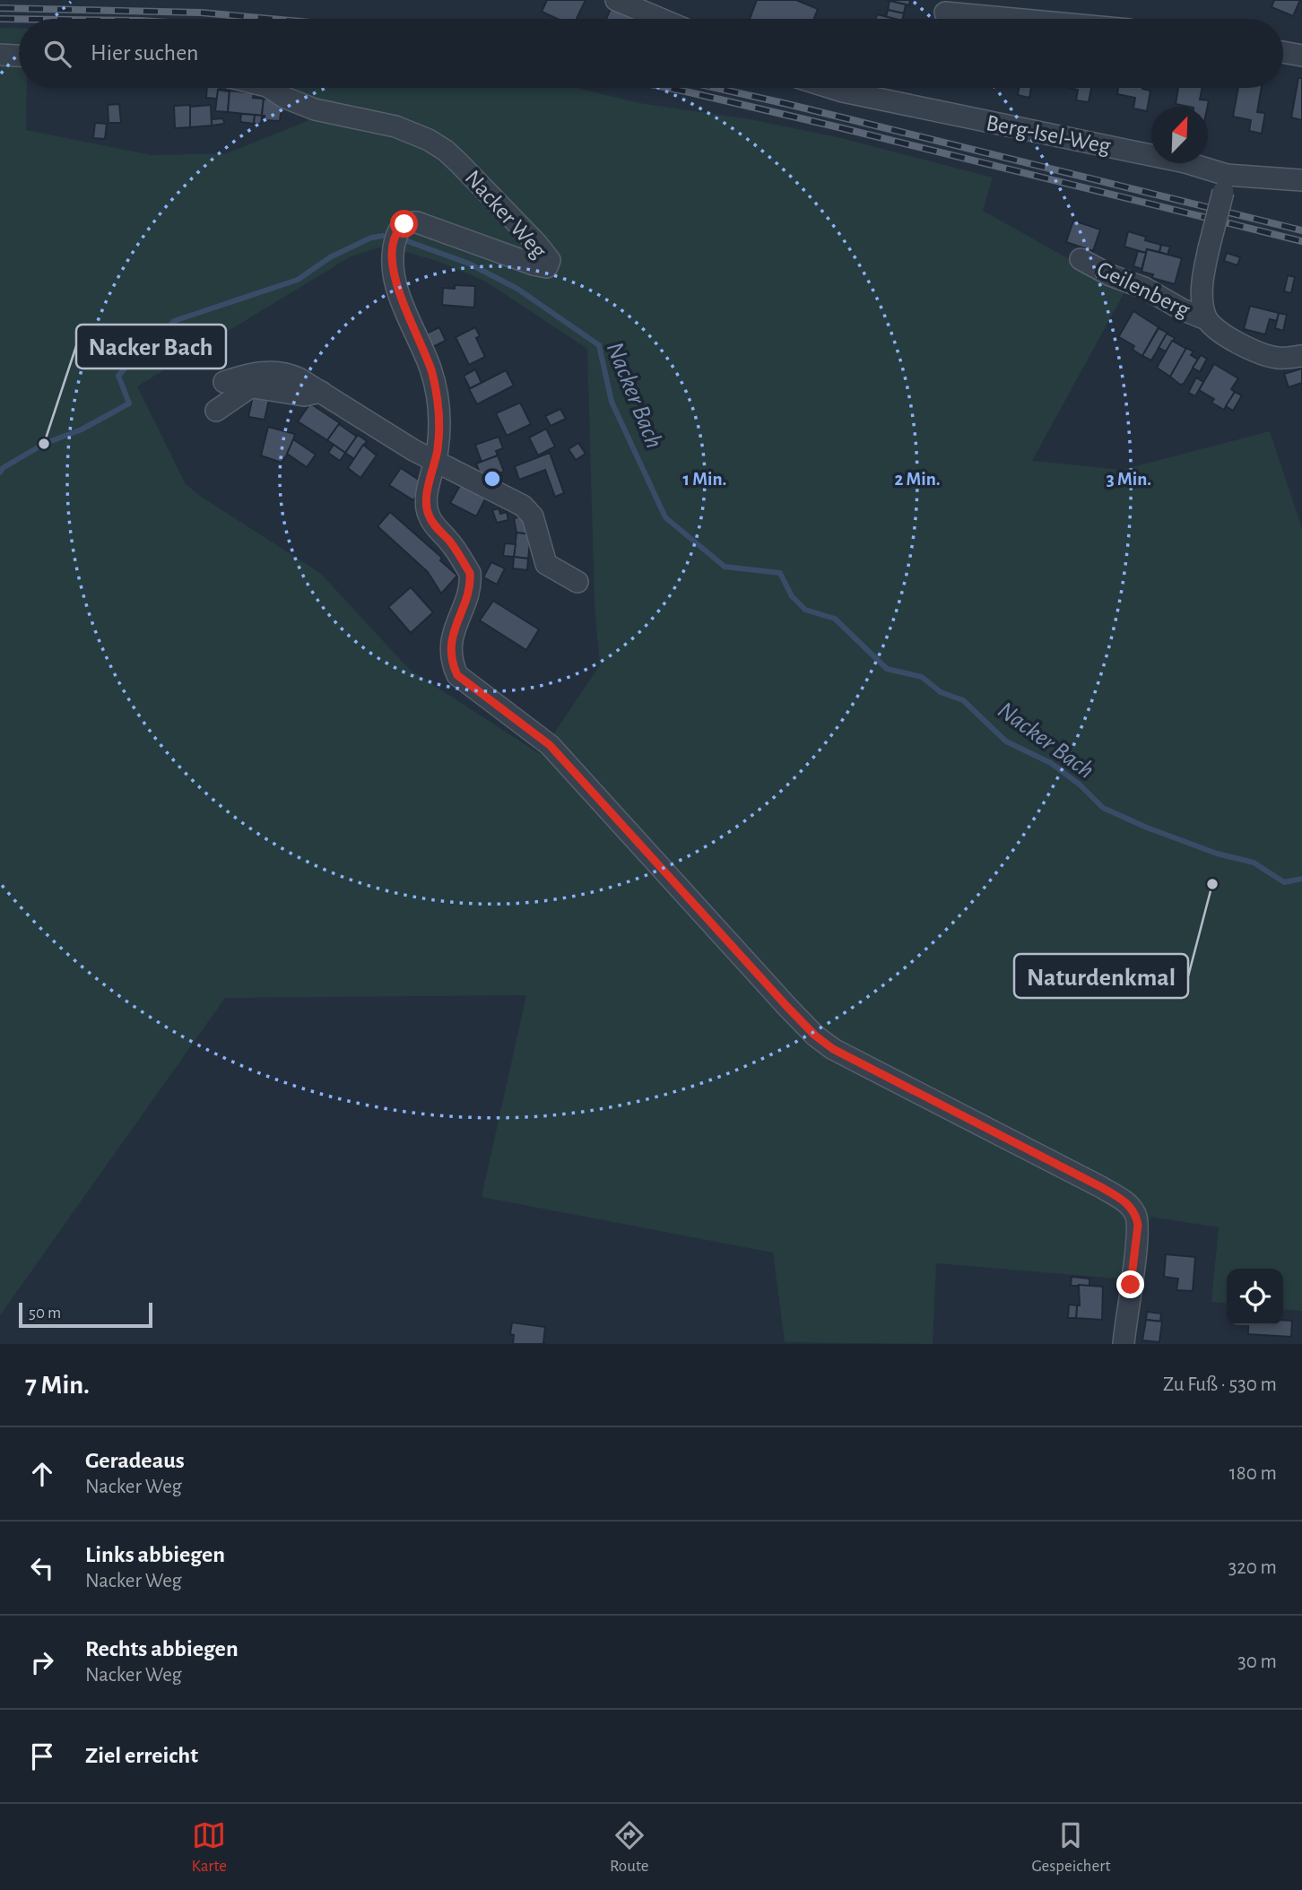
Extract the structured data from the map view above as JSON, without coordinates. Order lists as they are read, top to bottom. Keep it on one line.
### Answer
{"streets":{"street":["Berg-Isel-Weg","Nacker Weg","Geilenberg"]},"crossings":[["Berg-Isel-Weg","Geilenberg"]],"water":["Nacker Bach"],"places":["Nacker Bach","Naturdenkmal"],"scale_bar":"50 m","north":"top right","page":{"search":"Hier suchen","scale":"50 m","heading":["7 Min.","Zu Fuß · 530 m"],"list":[["Geradeaus","Nacker Weg","180 m"],["Links abbiegen","Nacker Weg","320 m"],["Rechts abbiegen","Nacker Weg","30 m"],"Ziel erreicht"],"nav":["Karte","Route","Gespeichert"]},"rings":["1 Min.","2 Min.","3 Min."]}
